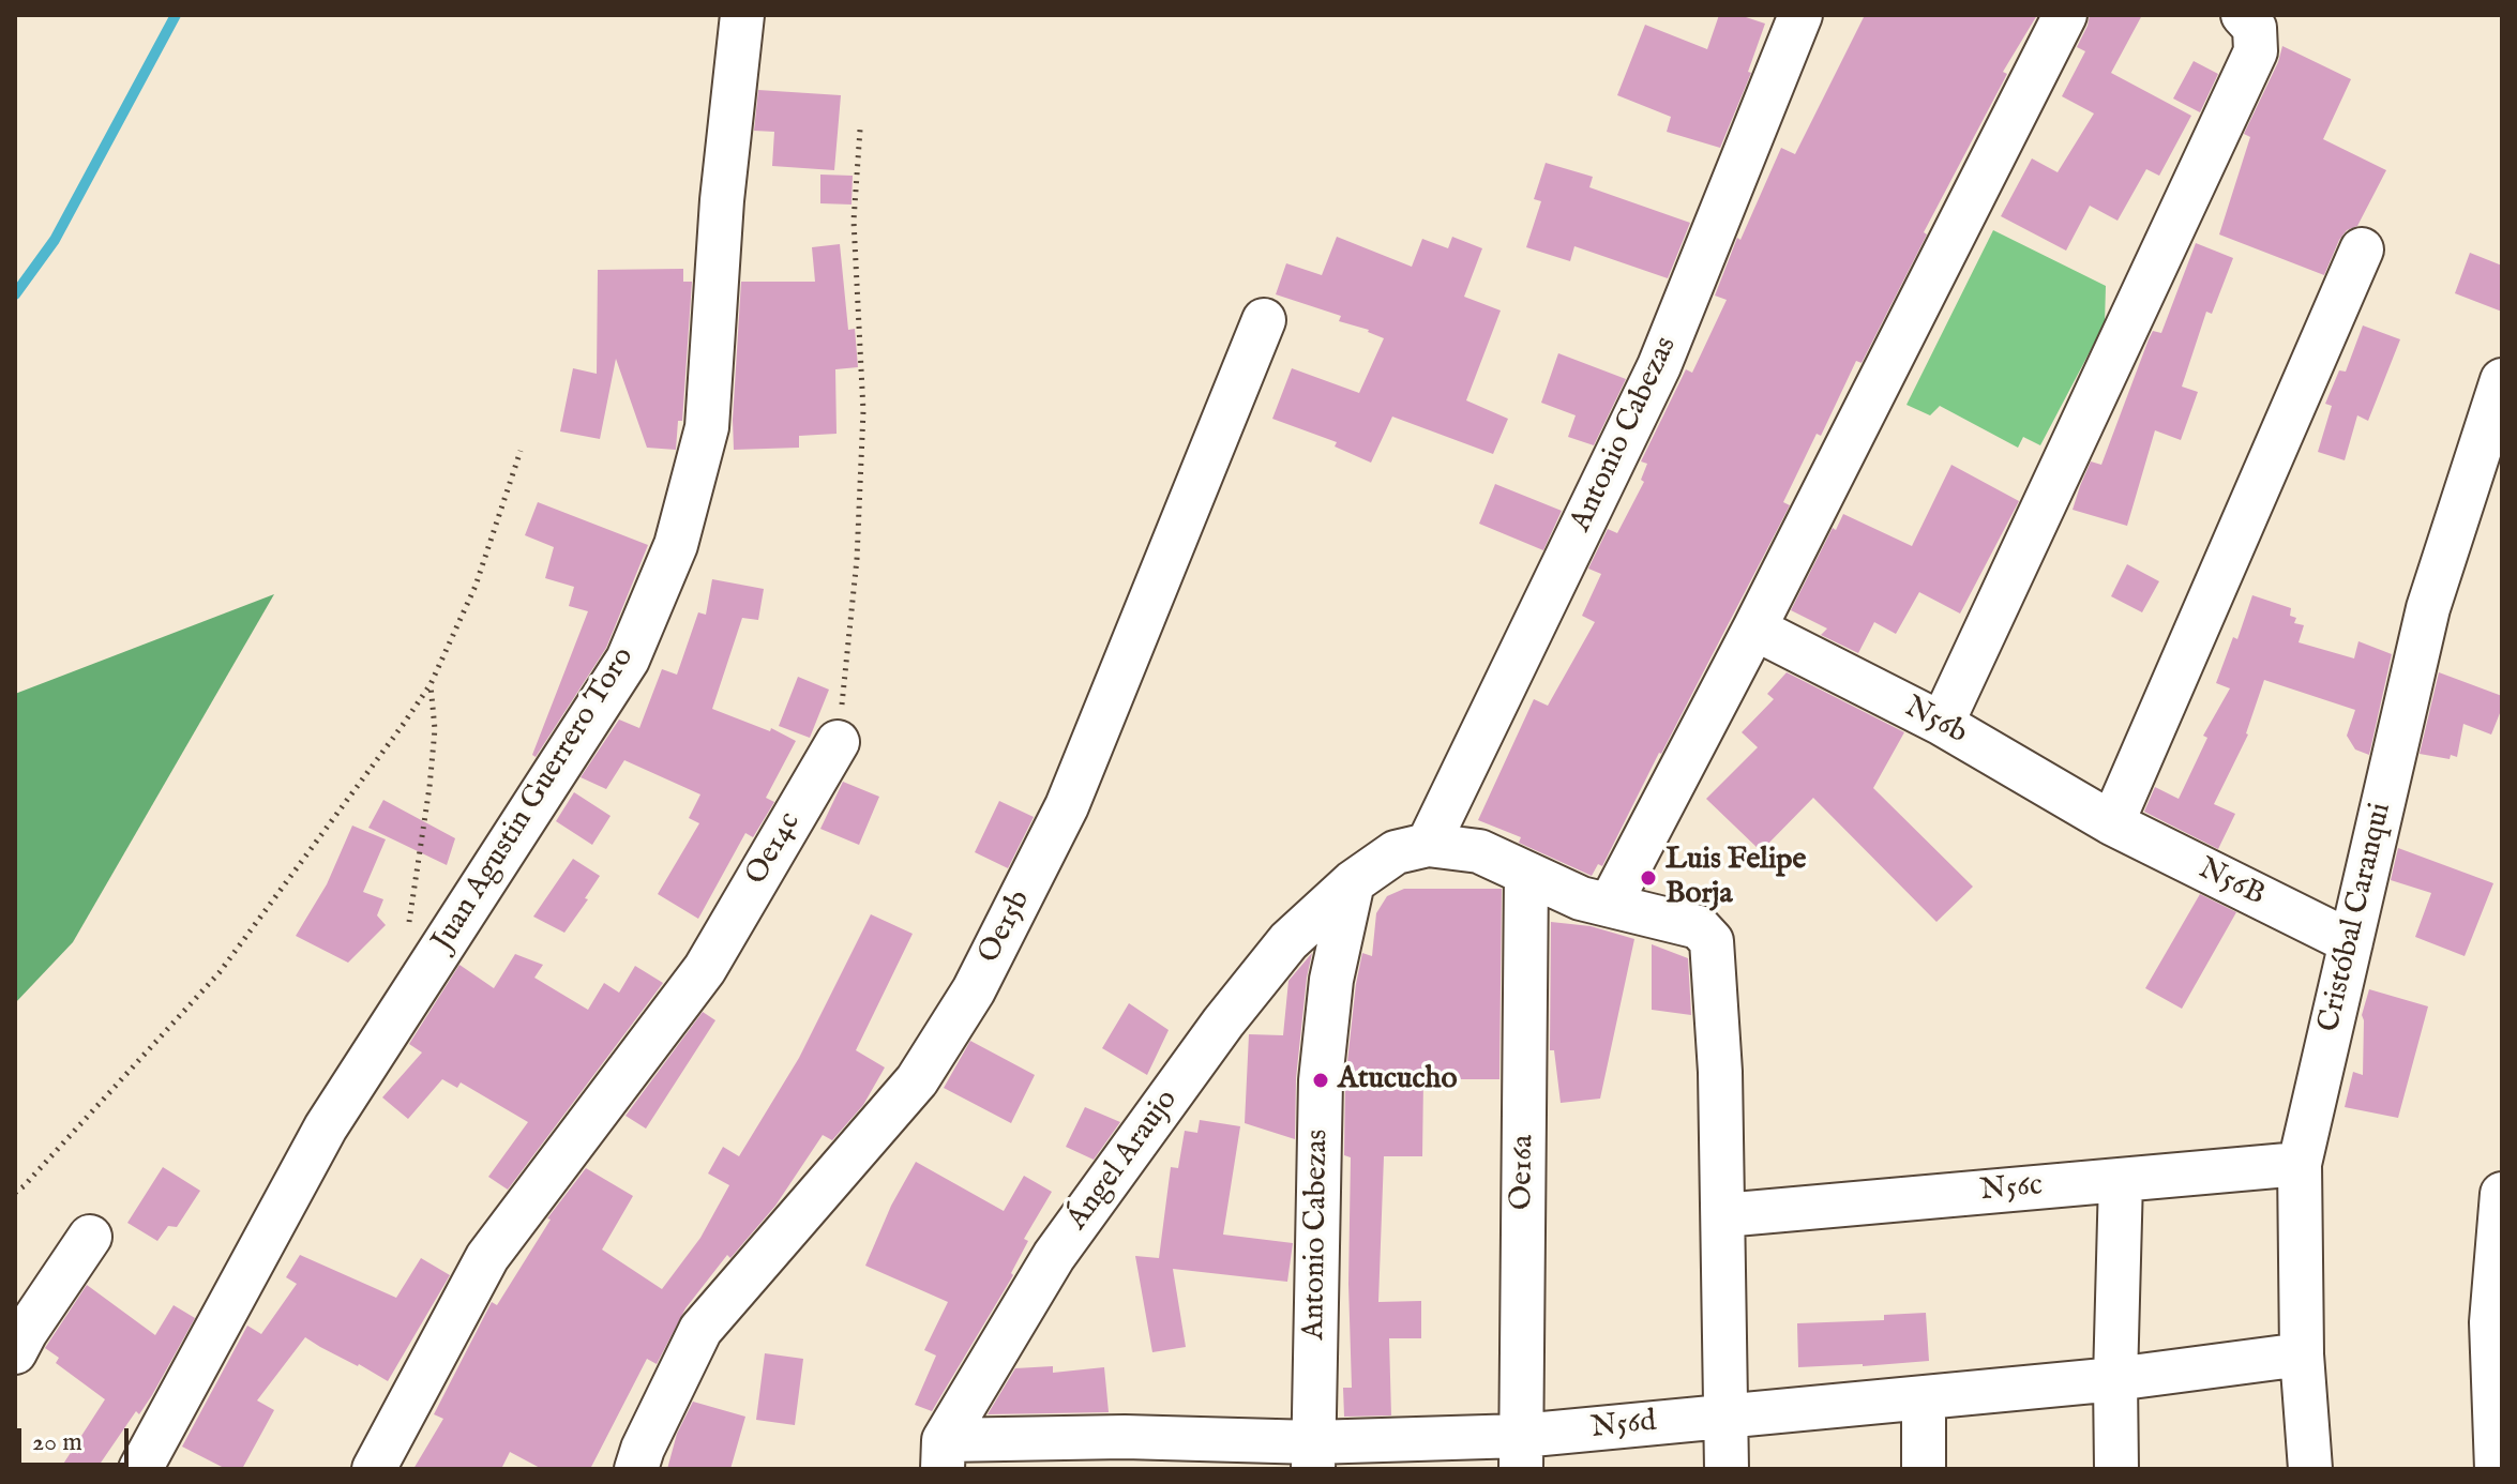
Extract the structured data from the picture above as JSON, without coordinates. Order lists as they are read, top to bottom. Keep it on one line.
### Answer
{"streets":{"street":["Antonio Cabezas","N56b","Juan Agustin Guerrero Toro","Oe14c","N56B","Cristóbal Caranqui","Oe15b","Ángel Araujo","Oe16a","N56c","N56d"]},"crossings":[["Antonio Cabezas","Ángel Araujo"],["Antonio Cabezas","N56d"],["N56b","N56B"],["N56B","Cristóbal Caranqui"],["Cristóbal Caranqui","N56c"],["Cristóbal Caranqui","N56d"],["Ángel Araujo","N56d"],["Oe16a","N56d"]],"places":["Luis Felipe Borja","Atucucho"],"scale_bar":"20 m"}
